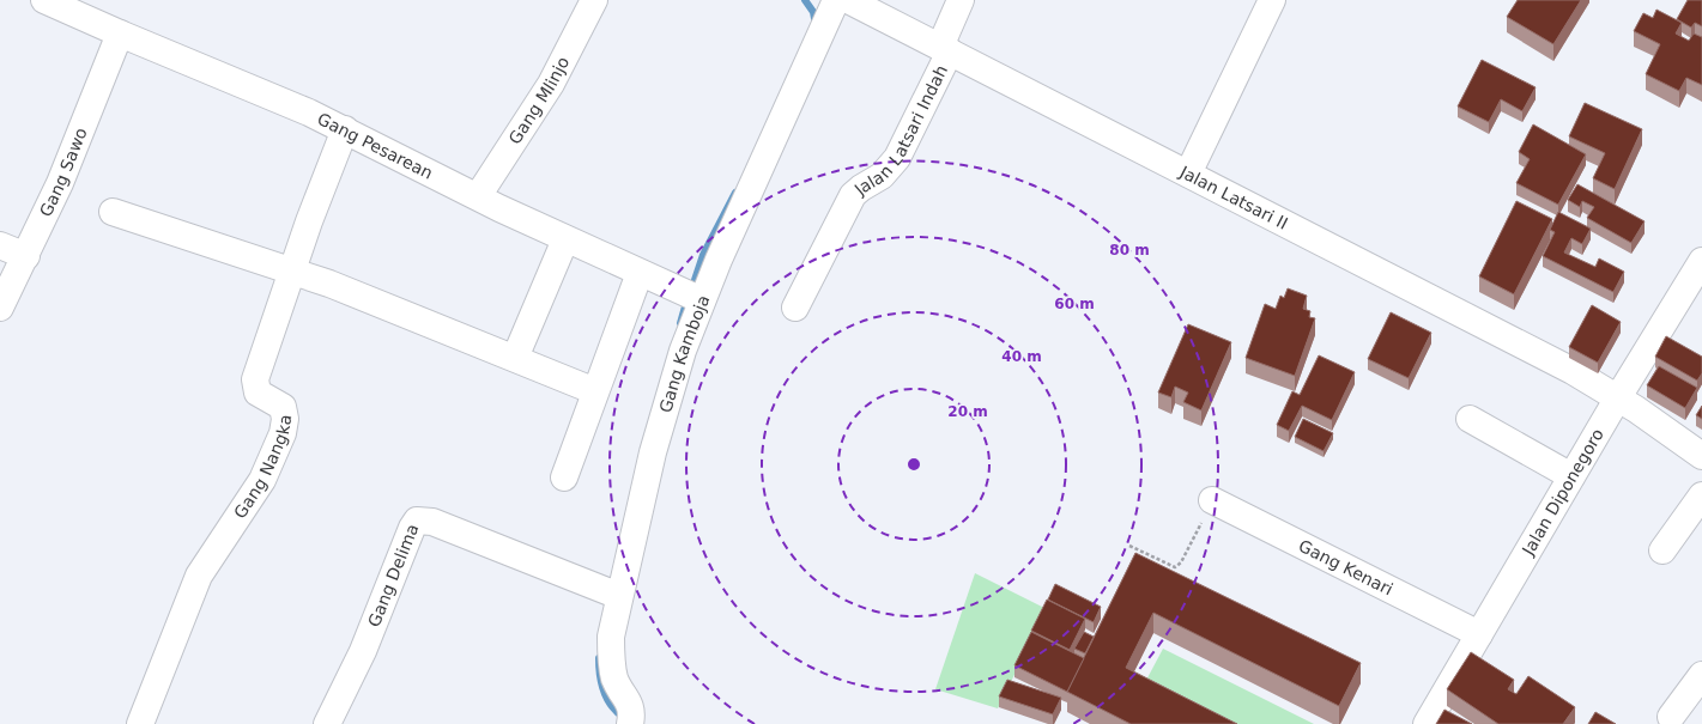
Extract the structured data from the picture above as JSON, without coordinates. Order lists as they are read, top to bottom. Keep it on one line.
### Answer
{"streets":{"street":["Gang Mlinjo","Jalan Latsari Indah","Gang Pesarean","Gang Sawo","Jalan Latsari II","Gang Kamboja","Gang Nangka","Jalan Diponegoro","Gang Kenari","Gang Delima"]},"crossings":[["Gang Mlinjo","Gang Pesarean"],["Jalan Latsari Indah","Jalan Latsari II"],["Gang Pesarean","Gang Sawo"],["Gang Pesarean","Gang Kamboja"],["Gang Pesarean","Gang Nangka"],["Jalan Latsari II","Jalan Diponegoro"],["Gang Kamboja","Gang Delima"],["Jalan Diponegoro","Gang Kenari"]],"rings":["80 m","60 m","40 m","20 m"]}
